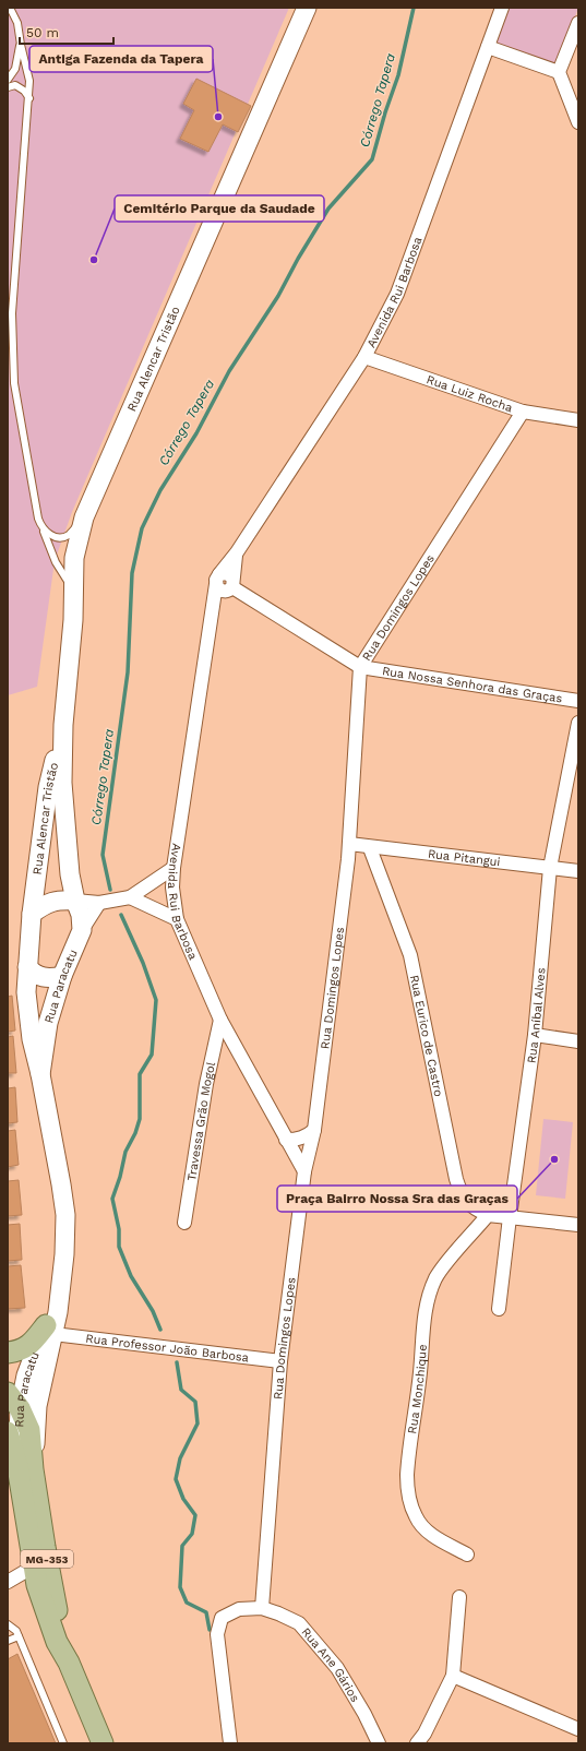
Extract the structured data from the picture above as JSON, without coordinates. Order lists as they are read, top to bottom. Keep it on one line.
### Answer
{"streets":{"main road":["Rua Alencar Tristão","Rua Paracatu","MG-353"],"street":["Avenida Rui Barbosa","Rua Luiz Rocha","Rua Domingos Lopes","Rua Nossa Senhora das Graças","Rua Pitangui","Rua Aníbal Alves","Rua Eurico de Castro","Travessa Grão Mogol","Rua Professor João Barbosa","Rua Monchique","Rua Ane Gários"]},"crossings":[["Avenida Rui Barbosa","Rua Luiz Rocha"],["Avenida Rui Barbosa","Rua Domingos Lopes"],["Avenida Rui Barbosa","Rua Nossa Senhora das Graças"],["Avenida Rui Barbosa","Travessa Grão Mogol"],["Rua Alencar Tristão","Rua Paracatu"],["Rua Alencar Tristão","MG-353"],["Rua Luiz Rocha","Rua Domingos Lopes"],["Rua Domingos Lopes","Rua Nossa Senhora das Graças"],["Rua Domingos Lopes","Rua Pitangui"],["Rua Domingos Lopes","Rua Professor João Barbosa"],["Rua Domingos Lopes","Rua Ane Gários"],["Rua Pitangui","Rua Aníbal Alves"],["Rua Pitangui","Rua Eurico de Castro"],["Rua Paracatu","Rua Professor João Barbosa"],["Rua Paracatu","MG-353"],["Rua Aníbal Alves","Rua Eurico de Castro"],["Rua Eurico de Castro","Rua Monchique"]],"water":["Córrego Tapera"],"places":["Antiga Fazenda da Tapera","Cemitério Parque da Saudade","Praça Bairro Nossa Sra das Graças"],"scale_bar":"50 m"}
